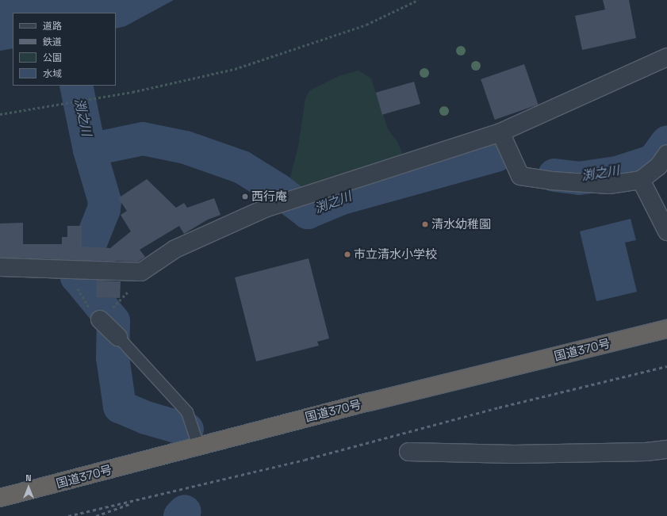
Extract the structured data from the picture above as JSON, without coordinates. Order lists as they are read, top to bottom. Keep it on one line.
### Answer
{"streets":{"highway":["国道370号"]},"water":["渕之川"],"places":["西行庵","清水幼稚園","市立清水小学校"],"legend":["道路","鉄道","公園","水域"],"north":"top"}
